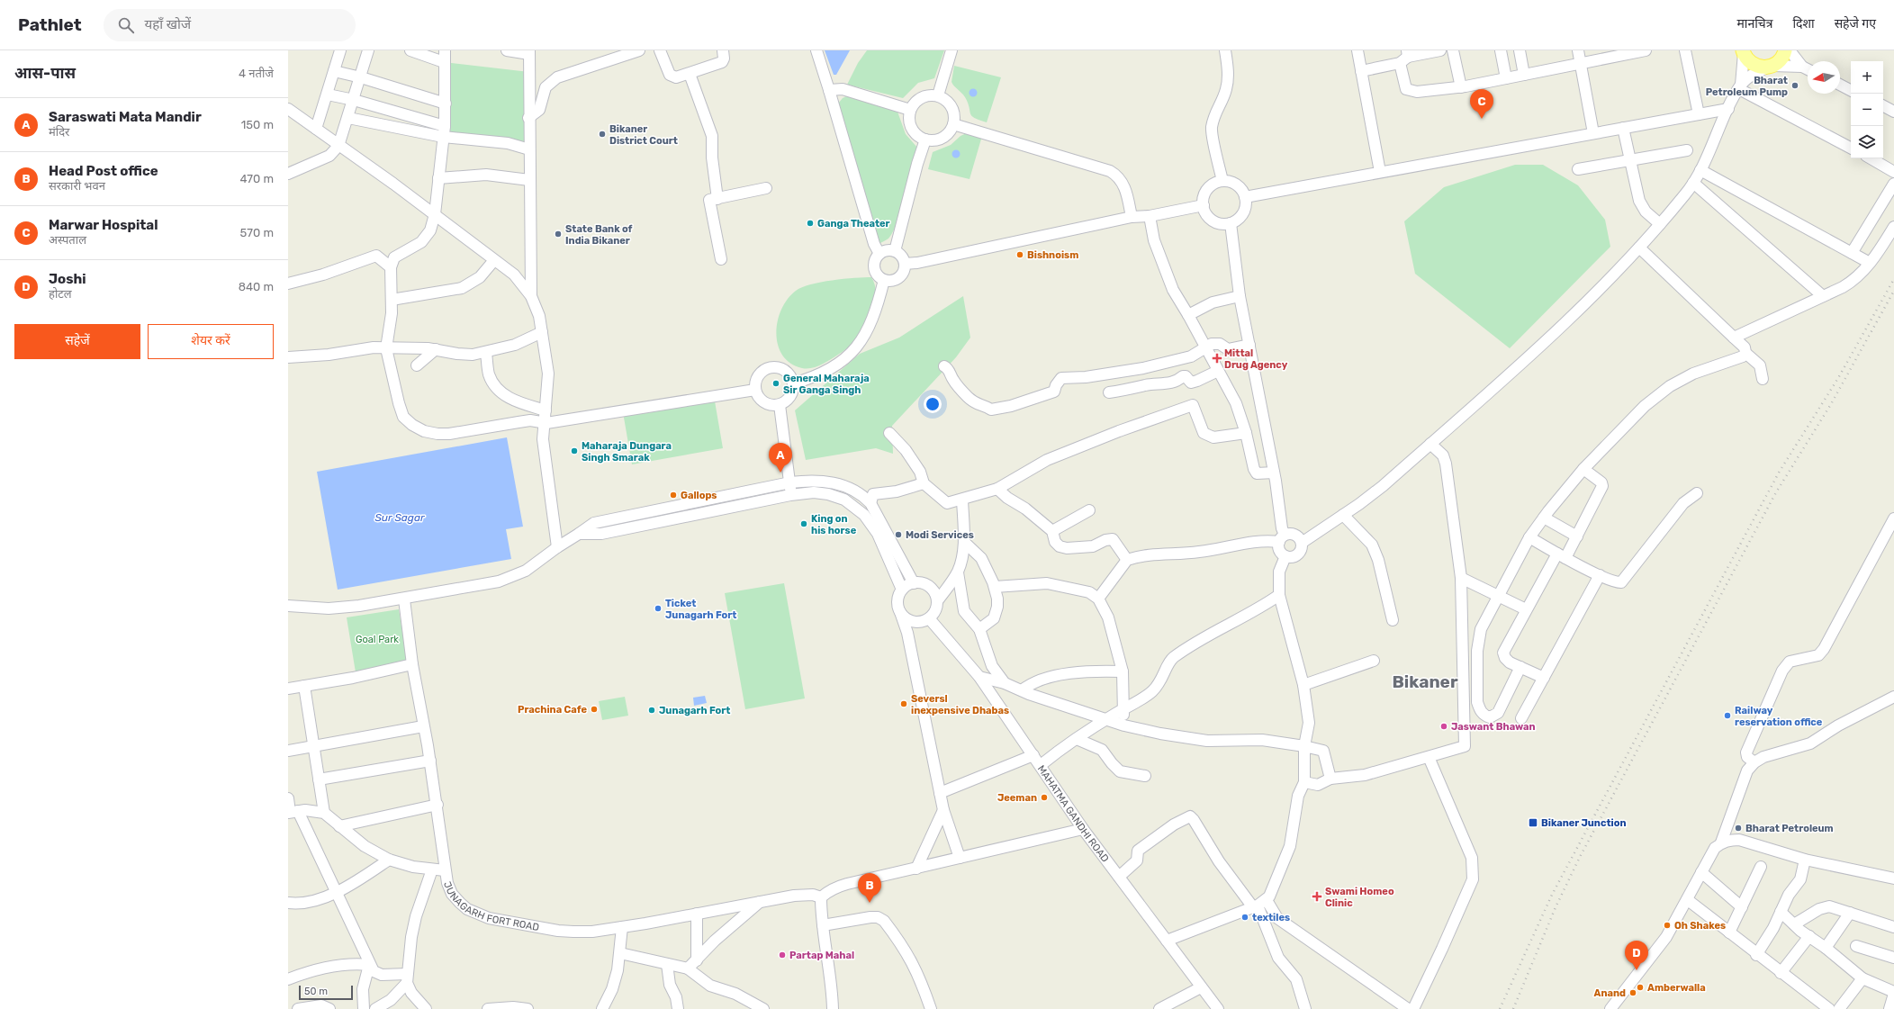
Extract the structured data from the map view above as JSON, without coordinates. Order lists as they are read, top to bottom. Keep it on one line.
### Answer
{"streets":{"street":["MAHATMA GANDHI ROAD","JUNAGARH FORT ROAD"]},"districts":["Bikaner"],"water":["Sur Sagar"],"parks":["Goal Park"],"places":{"other":["Bharat Petroleum Pump","Bikaner District Court","Ganga Theater","State Bank of India Bikaner","Bishnoism","General Maharaja Sir Ganga Singh","Maharaja Dungara Singh Smarak","Gallops","King on his horse","Modi Services","Ticket Junagarh Fort","Seversl inexpensive Dhabas","Prachina Cafe","Junagarh Fort","Railway reservation office","Jaswant Bhawan","Jeeman","Bharat Petroleum","textiles","Oh Shakes","Partap Mahal","Amberwalla","Anand"],"health":["Mittal Drug Agency","Swami Homeo Clinic"],"transit":["Bikaner Junction"]},"scale_bar":"50 m","north":"left","page":{"header":"Pathlet","search":"यहाँ खोजें","nav":["मानचित्र","दिशा","सहेजे गए"],"heading":["आस-पास","4 नतीजे"],"map_buttons":["+","−"],"pins":["C","A","B","D"],"list":[{"mark":"A","name":"Saraswati Mata Mandir","note":"मंदिर","value":"150 m"},{"mark":"B","name":"Head Post office","note":"सरकारी भवन","value":"470 m"},{"mark":"C","name":"Marwar Hospital","note":"अस्पताल","value":"570 m"},{"mark":"D","name":"Joshi","note":"होटल","value":"840 m"}],"buttons":["सहेजें","शेयर करें"],"scale":"50 m"}}
